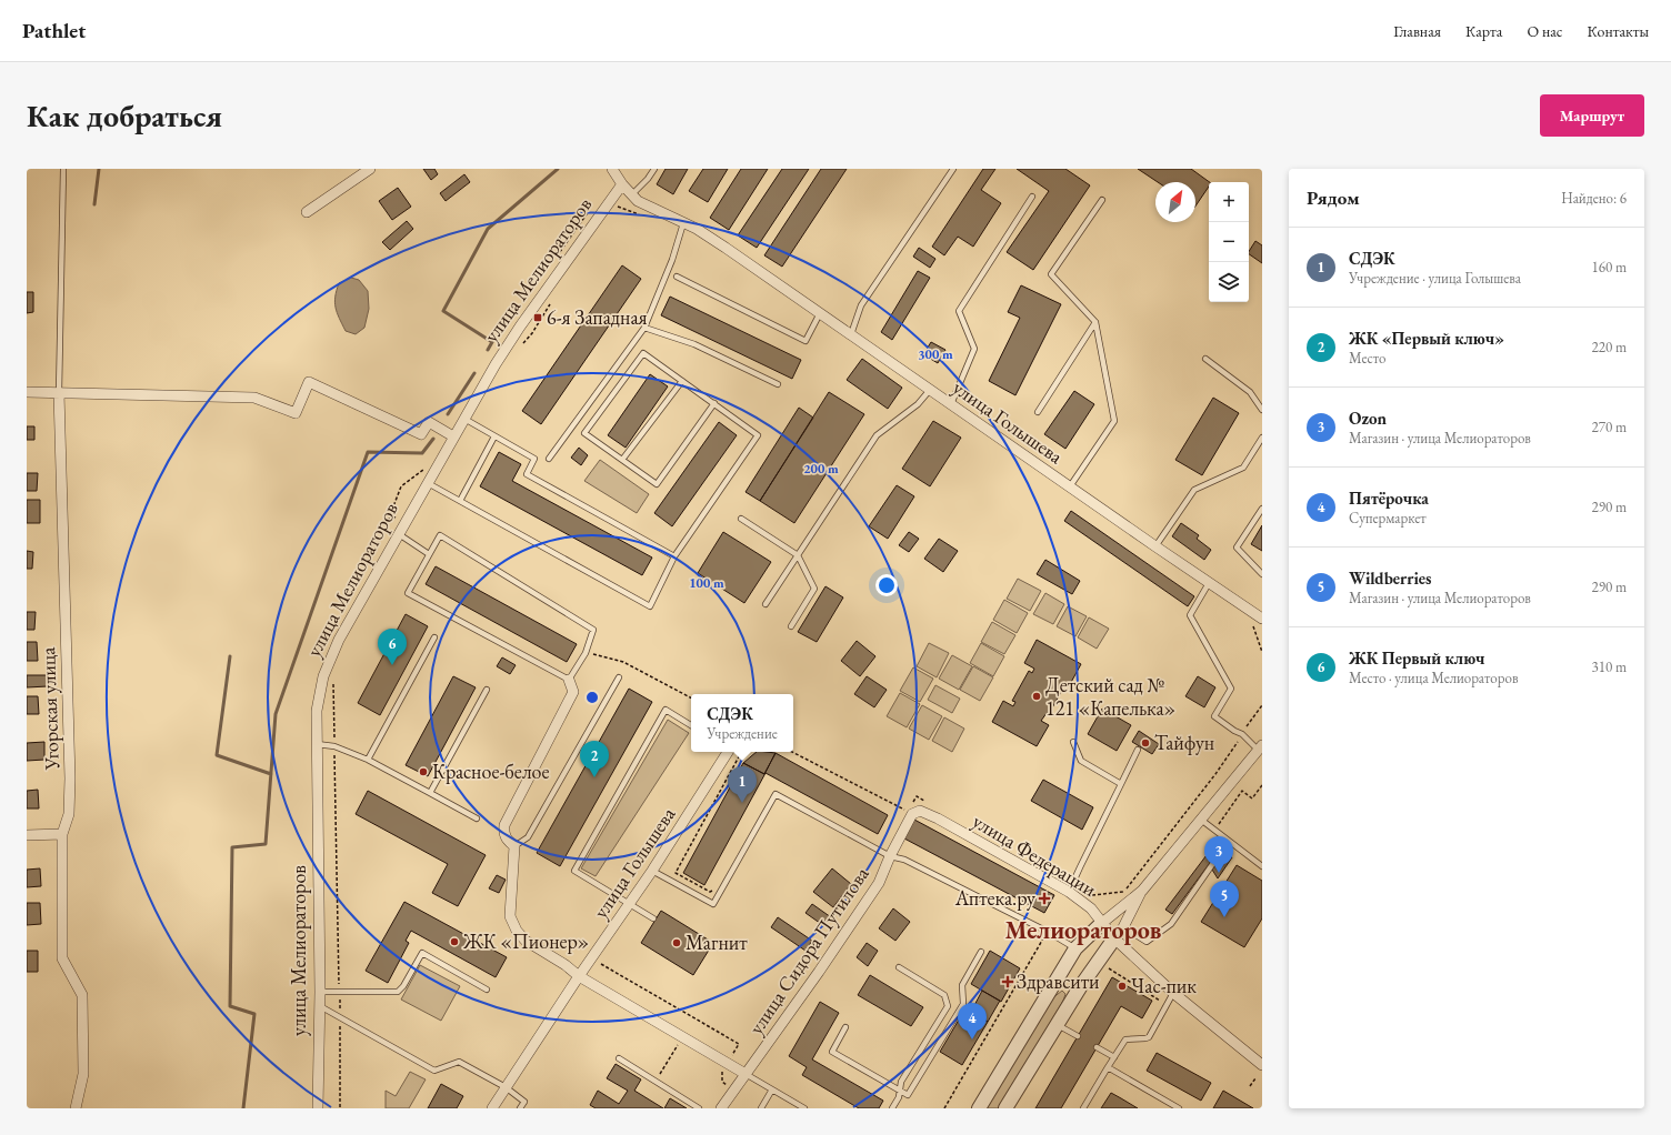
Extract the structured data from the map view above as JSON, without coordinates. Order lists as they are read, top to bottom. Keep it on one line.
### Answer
{"streets":{"street":["улица Мелиораторов","улица Голышева","Угорская улица","улица Федерации","улица Сидора Путилова"]},"crossings":[["улица Мелиораторов","улица Голышева"],["улица Федерации","улица Сидора Путилова"]],"districts":["Мелиораторов"],"places":{"transit":["6-я Западная"],"other":["Детский сад № 121 «Капелька»","Тайфун","Красное-белое","ЖК «Пионер»","Магнит","Час-пик"],"health":["Аптека.ру","Здравсити"]},"north":"top right","page":{"header":"Pathlet","nav":["Главная","Карта","О нас","Контакты"],"buttons":"Маршрут","title":"Как добраться","heading":["Рядом","Найдено: 6"],"map_buttons":["+","−"],"list":[{"mark":"1","name":"СДЭК","note":"Учреждение · улица Голышева","value":"160 m"},{"mark":"2","name":"ЖК «Первый ключ»","note":"Место","value":"220 m"},{"mark":"3","name":"Ozon","note":"Магазин · улица Мелиораторов","value":"270 m"},{"mark":"4","name":"Пятёрочка","note":"Супермаркет","value":"290 m"},{"mark":"5","name":"Wildberries","note":"Магазин · улица Мелиораторов","value":"290 m"},{"mark":"6","name":"ЖК Первый ключ","note":"Место · улица Мелиораторов","value":"310 m"}],"pins":["6","2","1","3","5","4"],"popup":["СДЭК","Учреждение"]},"rings":["300 m","200 m","100 m"]}
